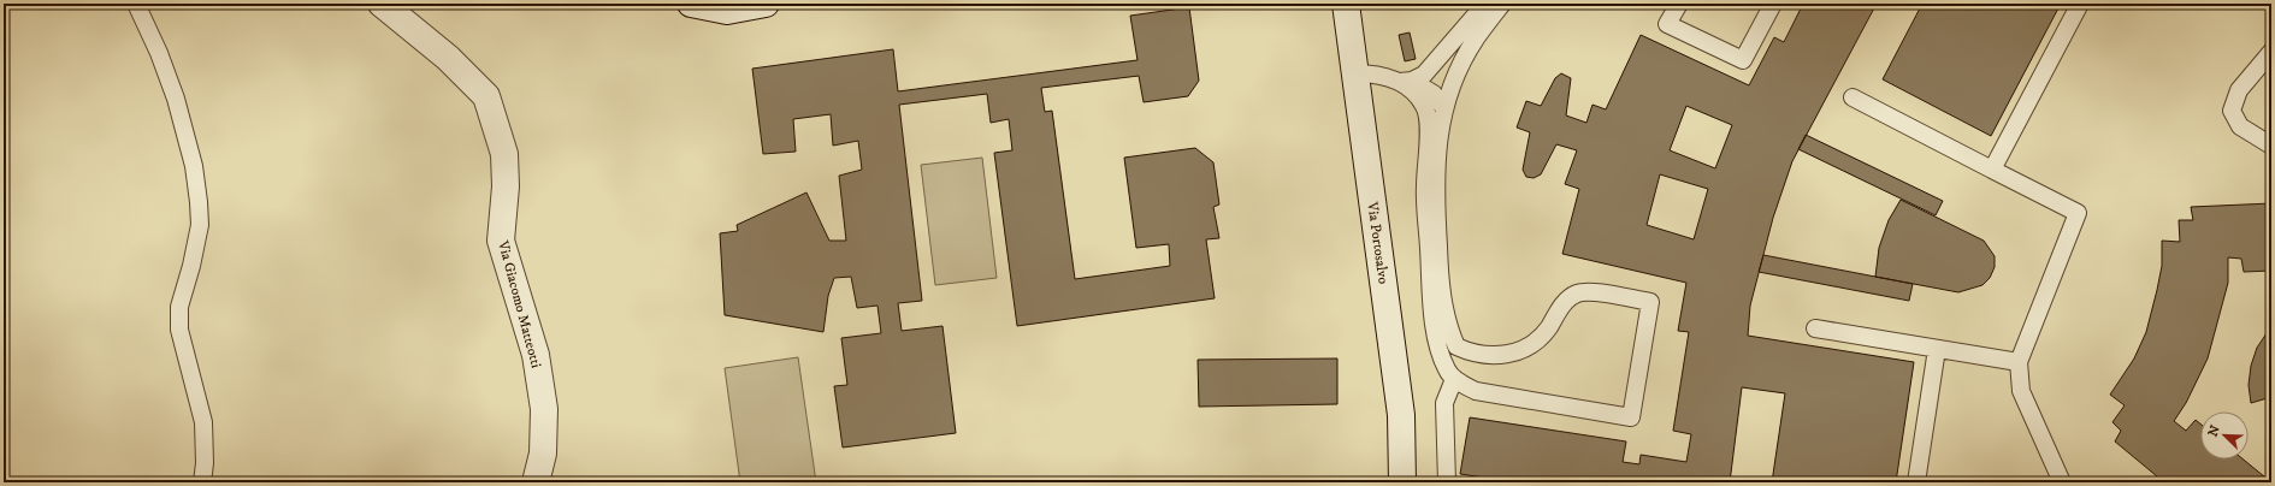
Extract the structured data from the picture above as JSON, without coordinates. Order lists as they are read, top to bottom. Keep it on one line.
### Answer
{"streets":{"street":["Via Portosalvo","Via Giacomo Matteotti"]},"north":"top left"}
